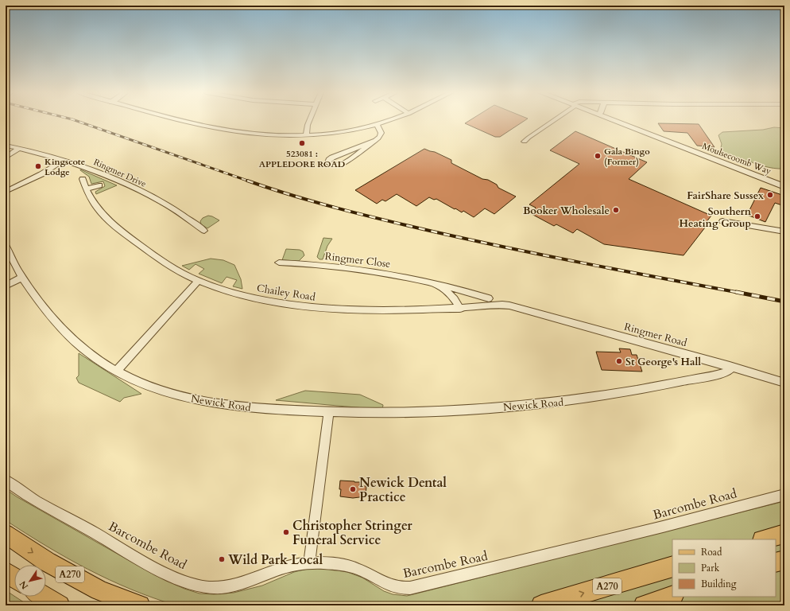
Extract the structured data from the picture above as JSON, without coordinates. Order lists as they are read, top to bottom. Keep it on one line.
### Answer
{"streets":{"main road":["A270"],"street":["Moulsecoomb Way","Ringmer Drive","Ringmer Close","Chailey Road","Ringmer Road","Newick Road","Barcombe Road"]},"crossings":[["Ringmer Close","Chailey Road"],["Chailey Road","Ringmer Road"],["Ringmer Road","Newick Road"]],"places":["523081 : APPLEDORE ROAD","Gala Bingo (Former)","Kingscote Lodge","FairShare Sussex","Booker Wholesale","Southern Heating Group","St George's Hall","Newick Dental Practice","Christopher Stringer Funeral Service","Wild Park Local"],"legend":["Road","Park","Building"],"north":"bottom left"}
